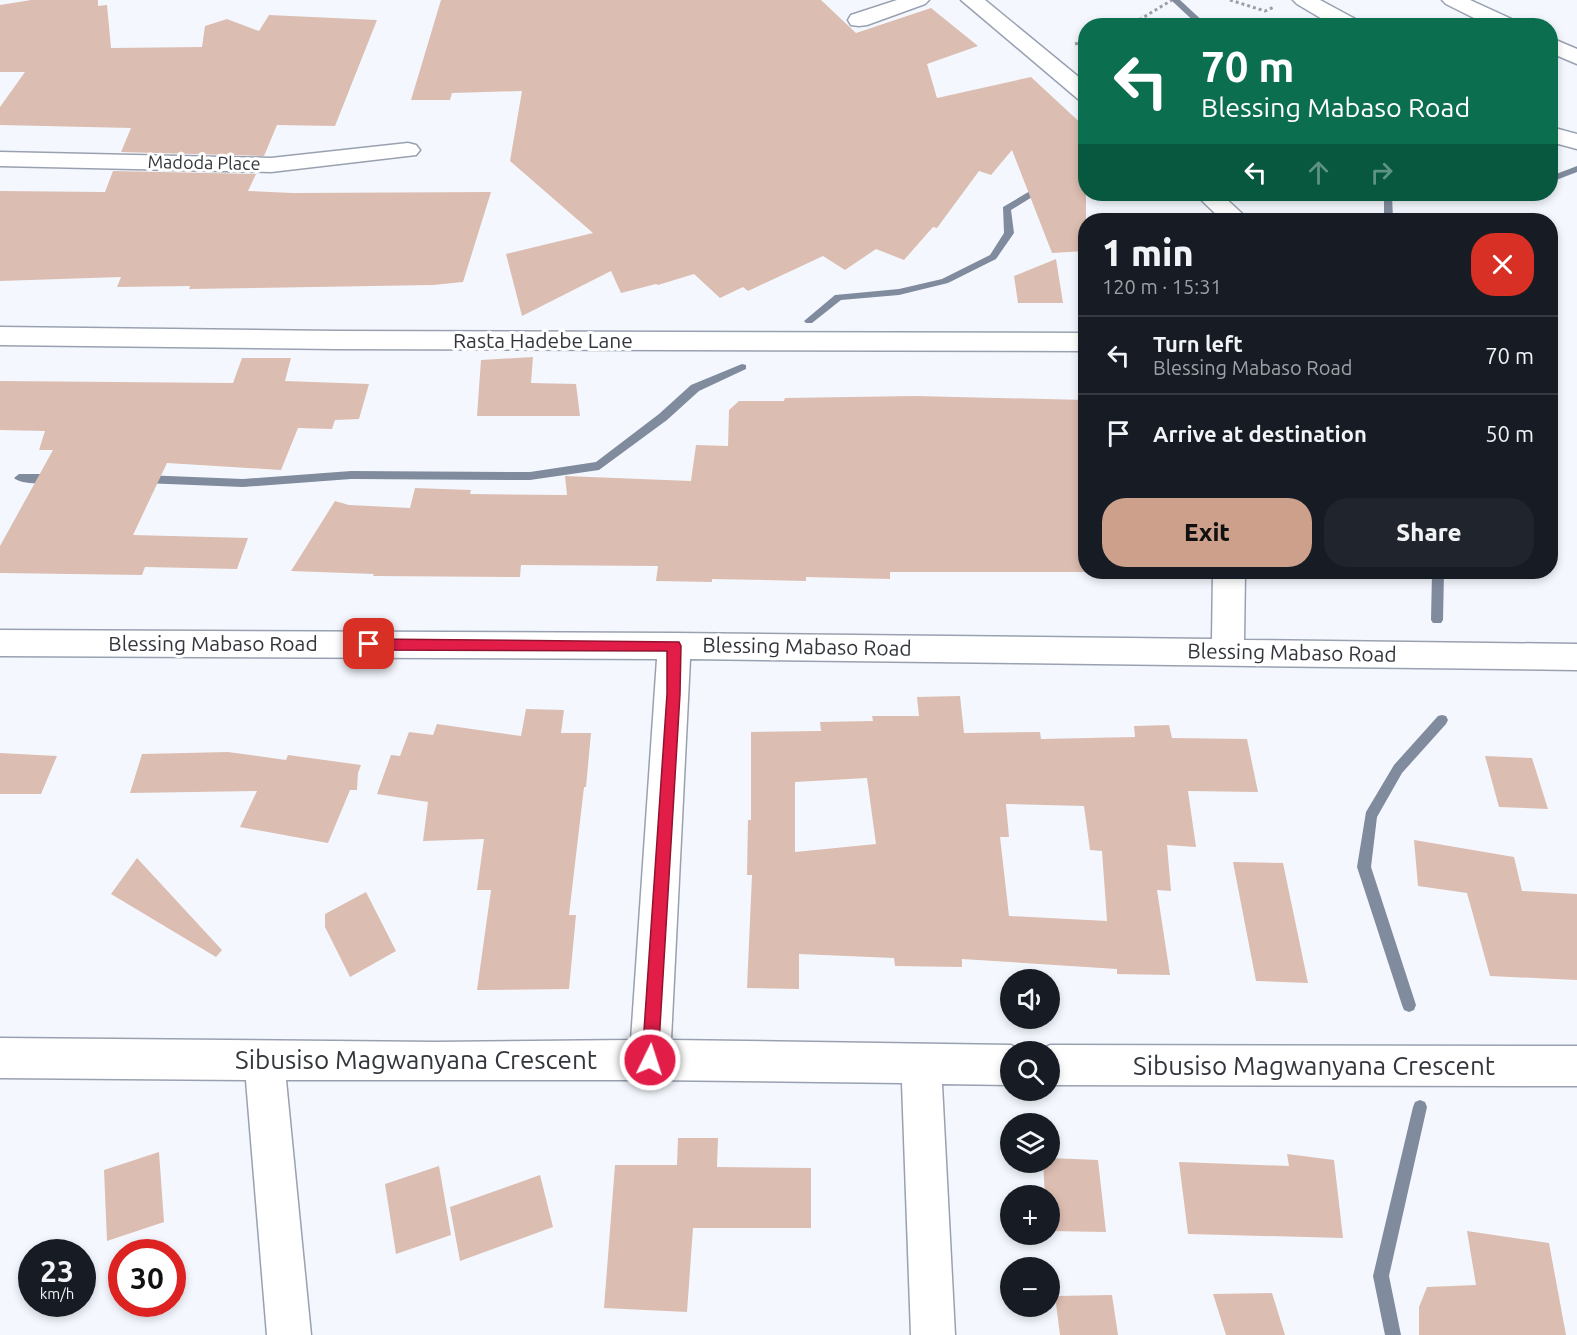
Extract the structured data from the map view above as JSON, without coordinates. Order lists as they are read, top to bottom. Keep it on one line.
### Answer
{"streets":{"street":["Madoda Place","Rasta Hadebe Lane","Blessing Mabaso Road","Sibusiso Magwanyana Crescent"]},"page":{"turn":["70 m","Blessing Mabaso Road"],"heading":["1 min","120 m · 15:31"],"list":[{"name":"Turn left","note":"Blessing Mabaso Road","value":"70 m"},{"name":"Arrive at destination","value":"50 m"}],"buttons":["Exit","Share"],"map_buttons":["+","−"],"speed":"23 km/h","limit":"30"}}
